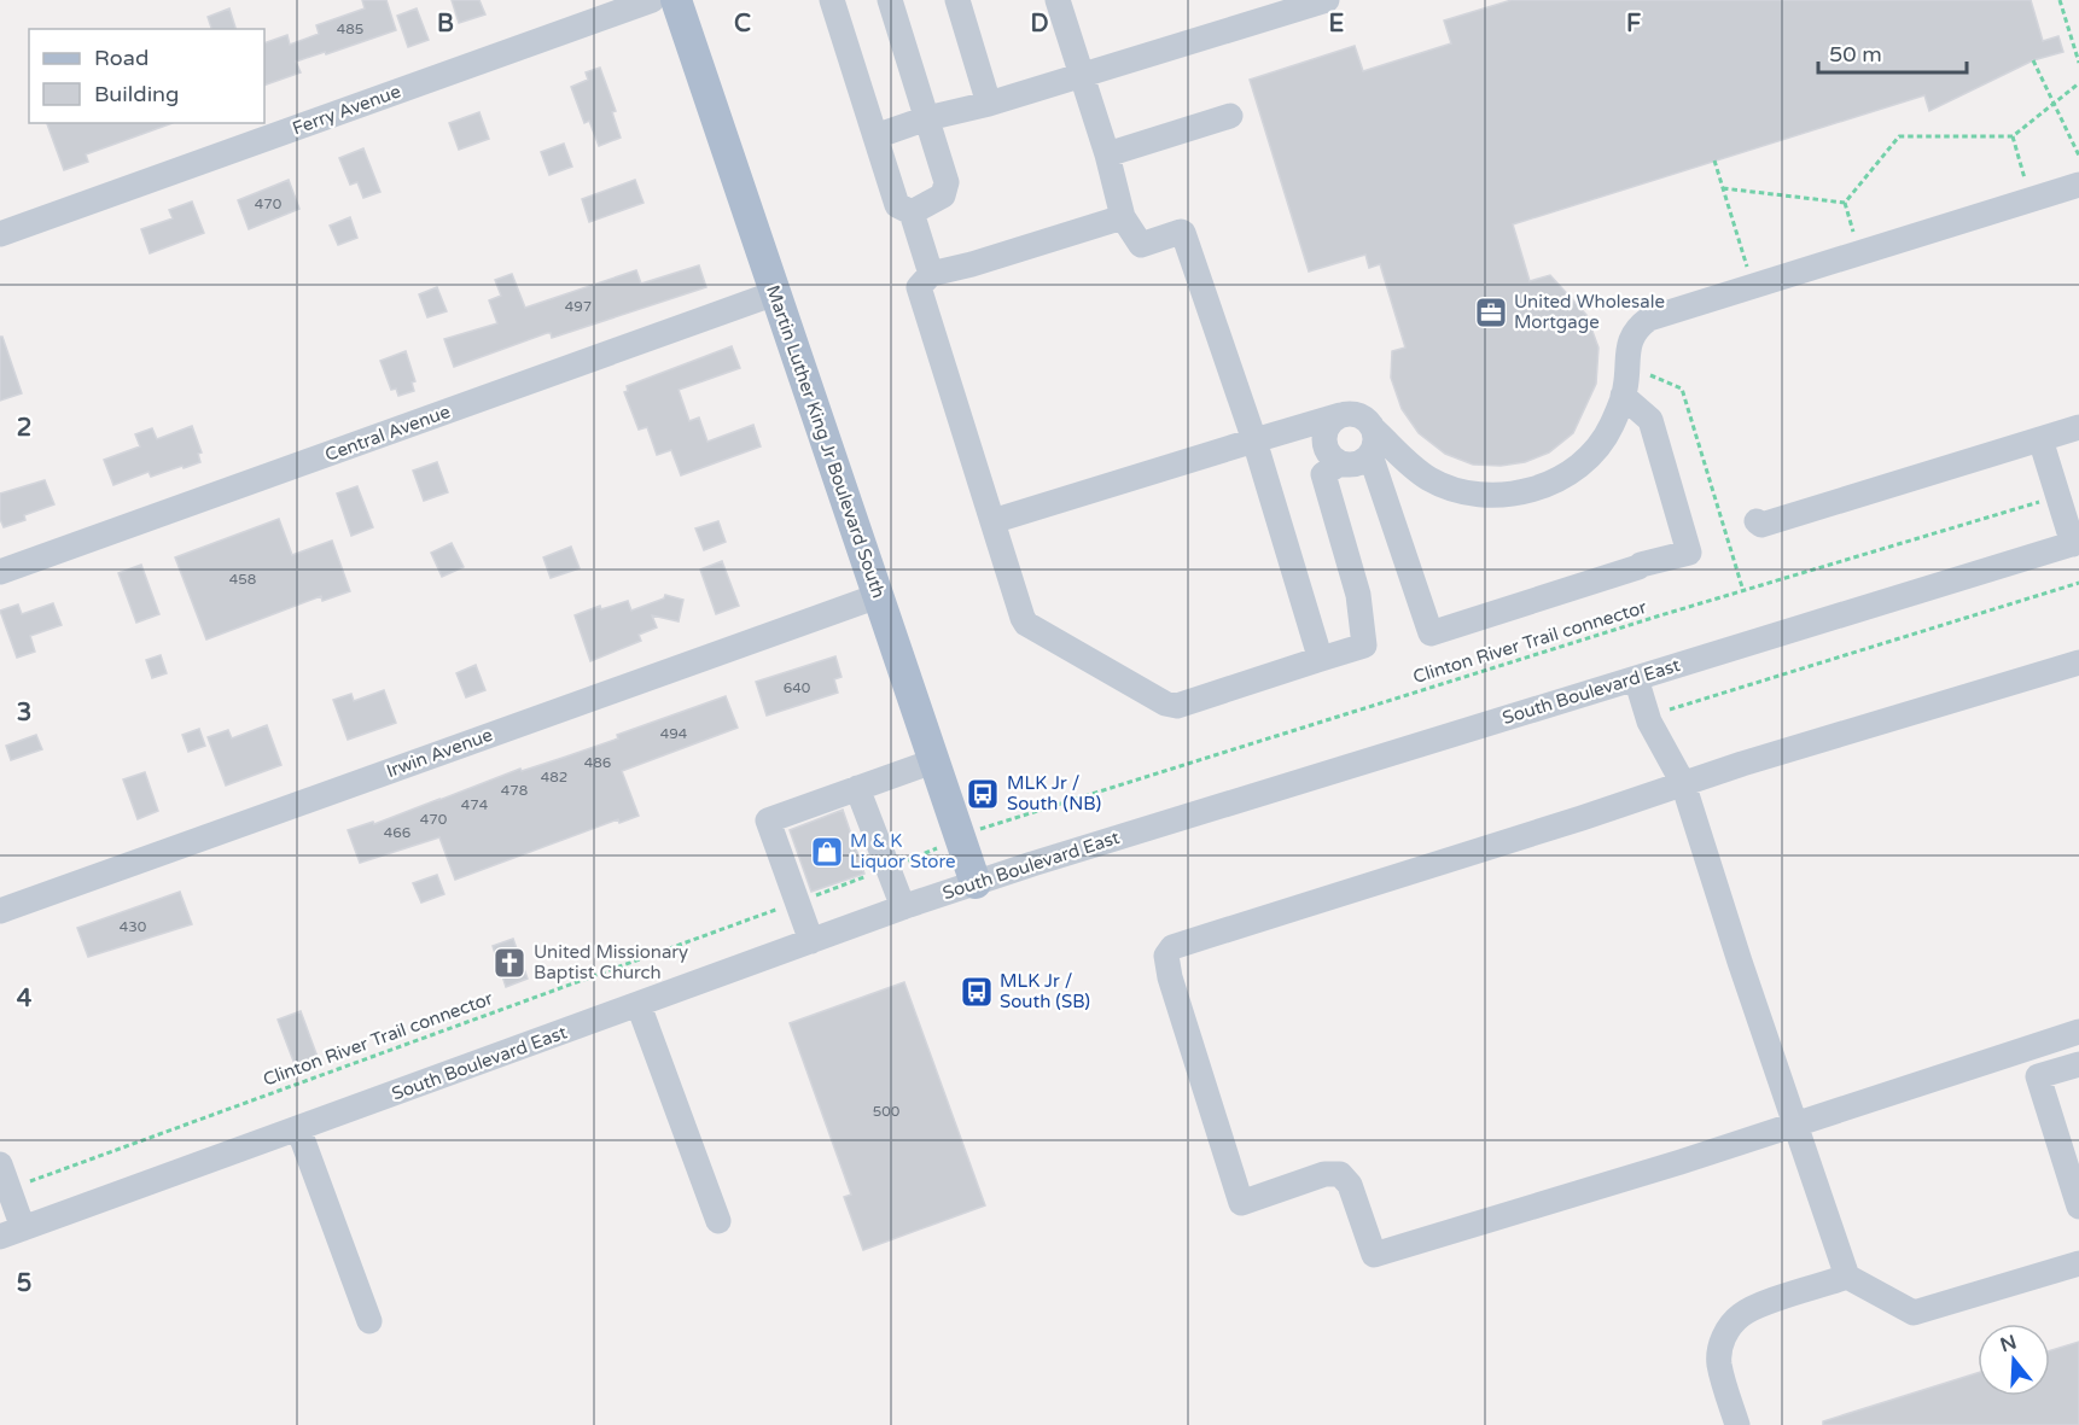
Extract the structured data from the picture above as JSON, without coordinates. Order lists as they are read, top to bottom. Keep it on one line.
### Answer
{"streets":{"main road":["Martin Luther King Jr Boulevard South"],"street":["Ferry Avenue","Central Avenue","South Boulevard East","Irwin Avenue"],"path":["Clinton River Trail connector"]},"crossings":[["Central Avenue","Martin Luther King Jr Boulevard South"],["Martin Luther King Jr Boulevard South","South Boulevard East"],["Martin Luther King Jr Boulevard South","Irwin Avenue"]],"places":{"office":["United Wholesale Mortgage"],"bus stop":["MLK Jr / South (NB)","MLK Jr / South (SB)"],"shop":["M & K Liquor Store"],"church":["United Missionary Baptist Church"]},"house_numbers":["485","470","497","458","640","494","486","482","478","474","470","466","430","500"],"legend":["Road","Building"],"scale_bar":"50 m","north":"top","grid":{"columns":["B","C","D","E","F"],"rows":["2","3","4","5"]}}
